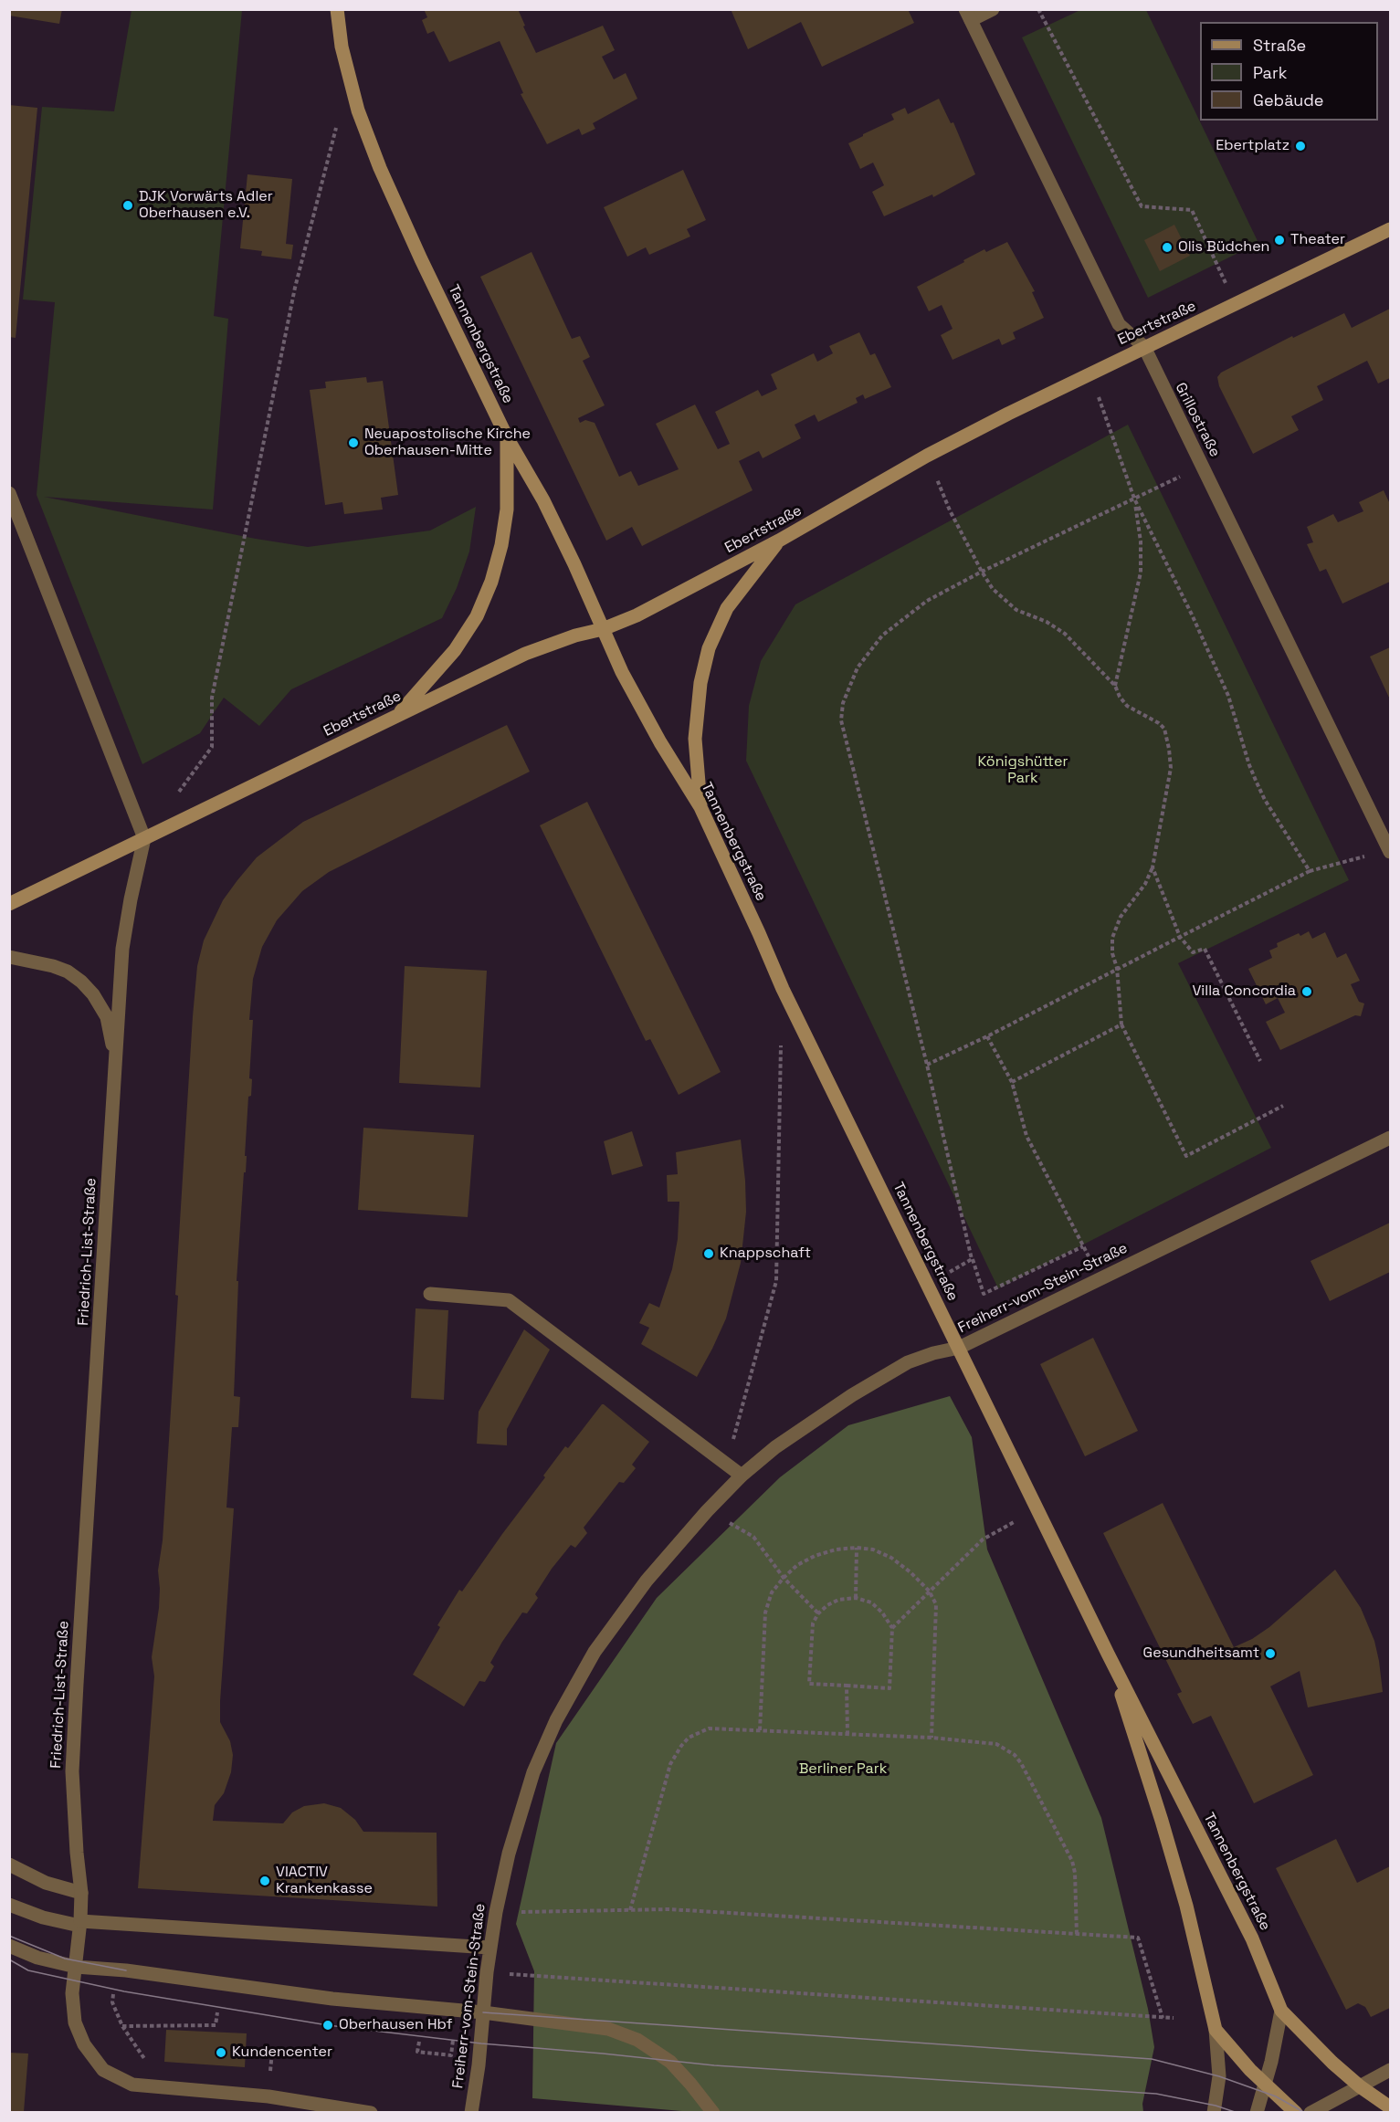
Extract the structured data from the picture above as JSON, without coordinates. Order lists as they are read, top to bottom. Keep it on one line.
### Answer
{"streets":{"main road":["Ebertstraße","Tannenbergstraße"],"street":["Grillostraße","Friedrich-List-Straße","Freiherr-vom-Stein-Straße"]},"crossings":[["Ebertstraße","Tannenbergstraße"],["Ebertstraße","Grillostraße"],["Ebertstraße","Friedrich-List-Straße"],["Tannenbergstraße","Freiherr-vom-Stein-Straße"]],"parks":["Königshütter Park","Berliner Park"],"places":["Ebertplatz","DJK Vorwärts Adler Oberhausen e.V.","Theater","Olis Büdchen","Neuapostolische Kirche Oberhausen-Mitte","Villa Concordia","Knappschaft","Gesundheitsamt","VIACTIV Krankenkasse","Oberhausen Hbf","Kundencenter"],"legend":["Straße","Park","Gebäude"]}
